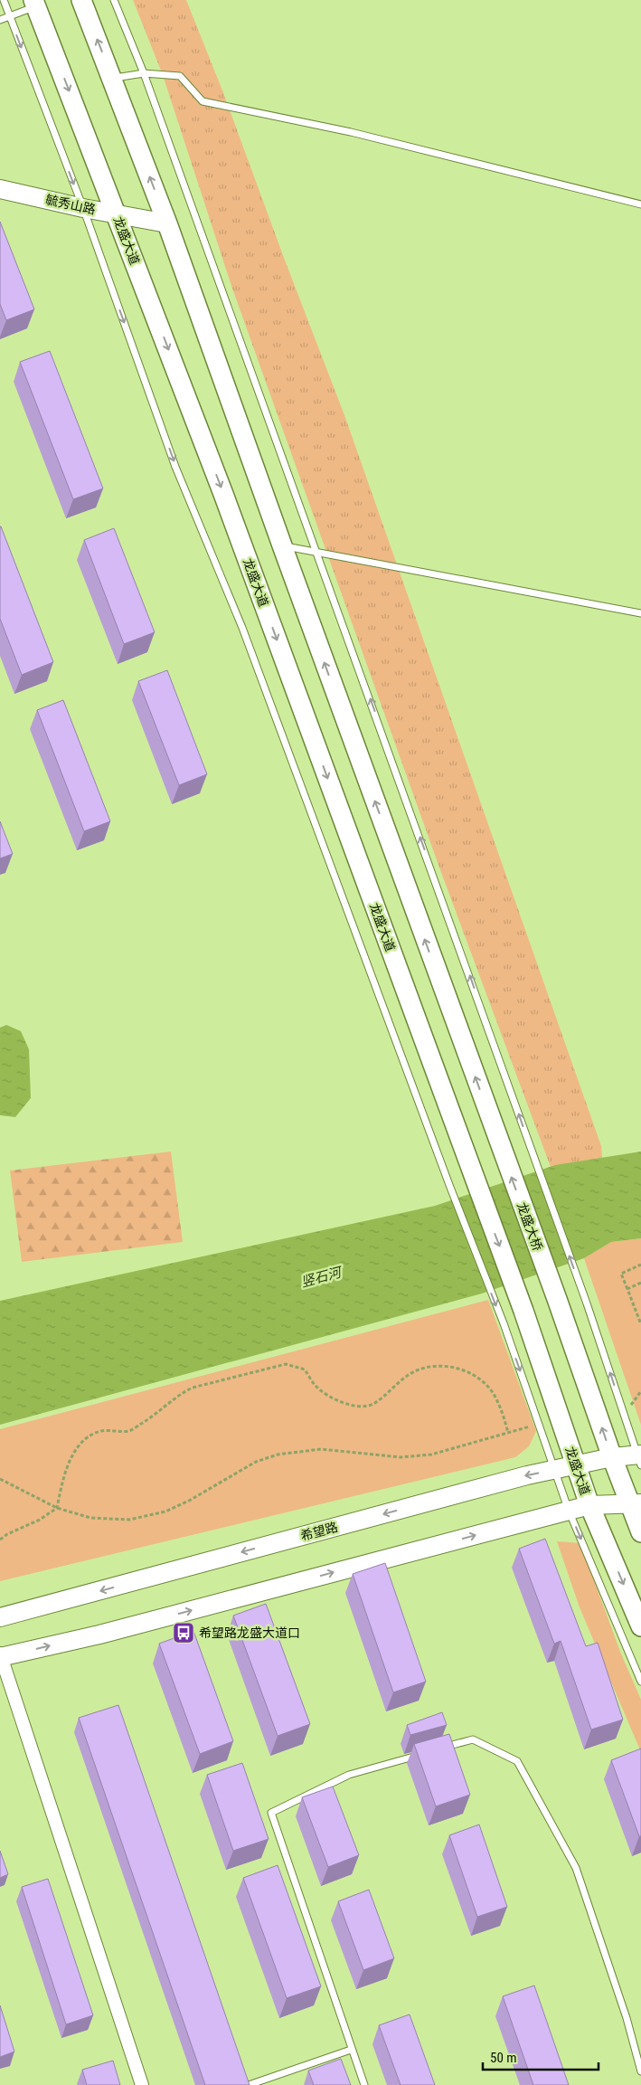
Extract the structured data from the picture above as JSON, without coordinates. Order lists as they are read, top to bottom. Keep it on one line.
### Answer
{"streets":{"main road":["毓秀山路","龙盛大道","龙盛大桥","希望路"]},"crossings":[["毓秀山路","龙盛大道"],["龙盛大道","希望路"],["龙盛大桥","希望路"]],"one_way":["龙盛大桥"],"water":["竖石河"],"places":{"bus stop":["希望路龙盛大道口"]},"scale_bar":"50 m"}
